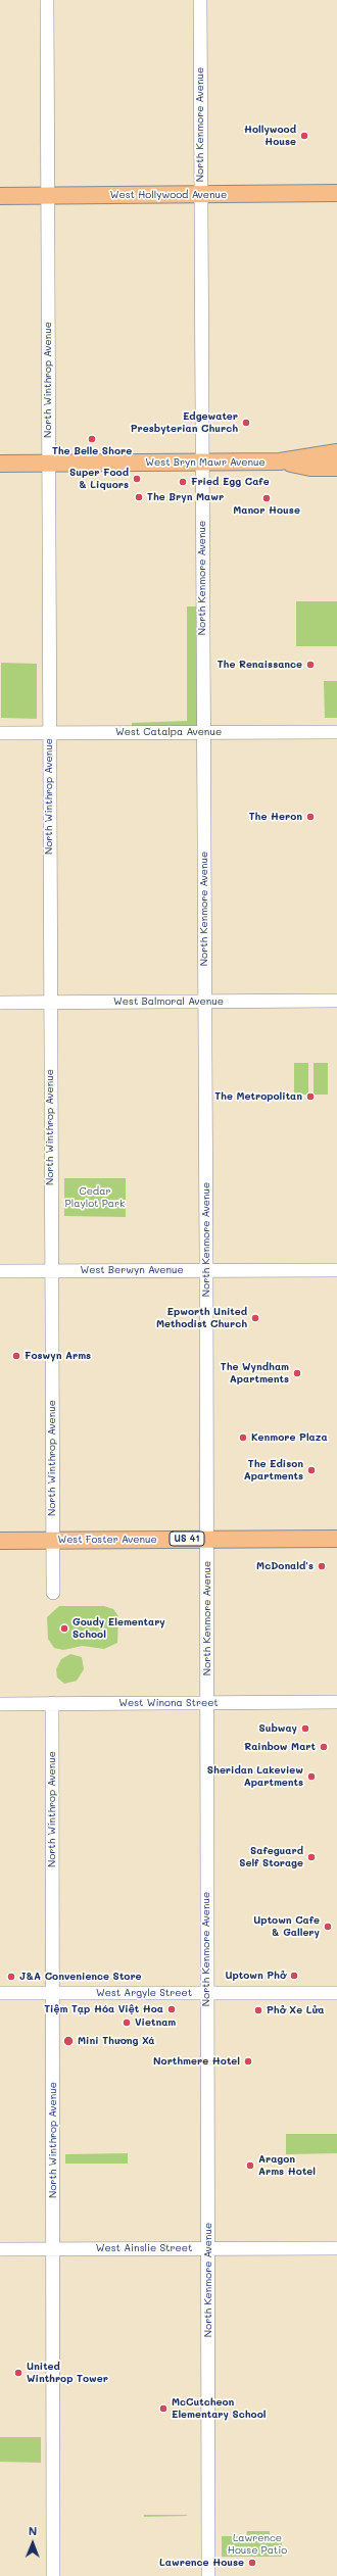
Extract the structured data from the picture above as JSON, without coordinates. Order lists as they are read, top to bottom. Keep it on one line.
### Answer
{"streets":{"main road":["West Hollywood Avenue","West Bryn Mawr Avenue","US 41","West Foster Avenue"],"street":["North Kenmore Avenue","North Winthrop Avenue","West Catalpa Avenue","West Balmoral Avenue","West Berwyn Avenue","West Winona Street","West Argyle Street","West Ainslie Street"]},"crossings":[["North Kenmore Avenue","West Hollywood Avenue"],["North Kenmore Avenue","West Bryn Mawr Avenue"],["North Kenmore Avenue","West Catalpa Avenue"],["North Kenmore Avenue","West Balmoral Avenue"],["North Kenmore Avenue","West Berwyn Avenue"],["North Kenmore Avenue","West Foster Avenue"],["North Kenmore Avenue","West Winona Street"],["North Kenmore Avenue","West Argyle Street"],["North Kenmore Avenue","West Ainslie Street"],["West Hollywood Avenue","North Winthrop Avenue"],["North Winthrop Avenue","West Bryn Mawr Avenue"],["North Winthrop Avenue","West Catalpa Avenue"],["North Winthrop Avenue","West Balmoral Avenue"],["North Winthrop Avenue","West Berwyn Avenue"],["North Winthrop Avenue","West Foster Avenue"],["North Winthrop Avenue","West Winona Street"],["North Winthrop Avenue","West Argyle Street"],["North Winthrop Avenue","West Ainslie Street"]],"parks":["Cedar Playlot Park","Lawrence House Patio"],"places":["Hollywood House","Edgewater Presbyterian Church","The Belle Shore","Super Food & Liquors","Fried Egg Cafe","The Bryn Mawr","Manor House","The Renaissance","The Heron","The Metropolitan","Epworth United Methodist Church","Foswyn Arms","The Wyndham Apartments","Kenmore Plaza","The Edison Apartments","McDonald's","Goudy Elementary School","Subway","Rainbow Mart","Sheridan Lakeview Apartments","Safeguard Self Storage","Uptown Cafe & Gallery","Uptown Phở","J&A Convenience Store","Tiệm Tạp Hóa Việt Hoa","Phở Xe Lửa","Vietnam","Mini Thương Xá","Northmere Hotel","Aragon Arms Hotel","United Winthrop Tower","McCutcheon Elementary School","Lawrence House"],"north":"top"}
